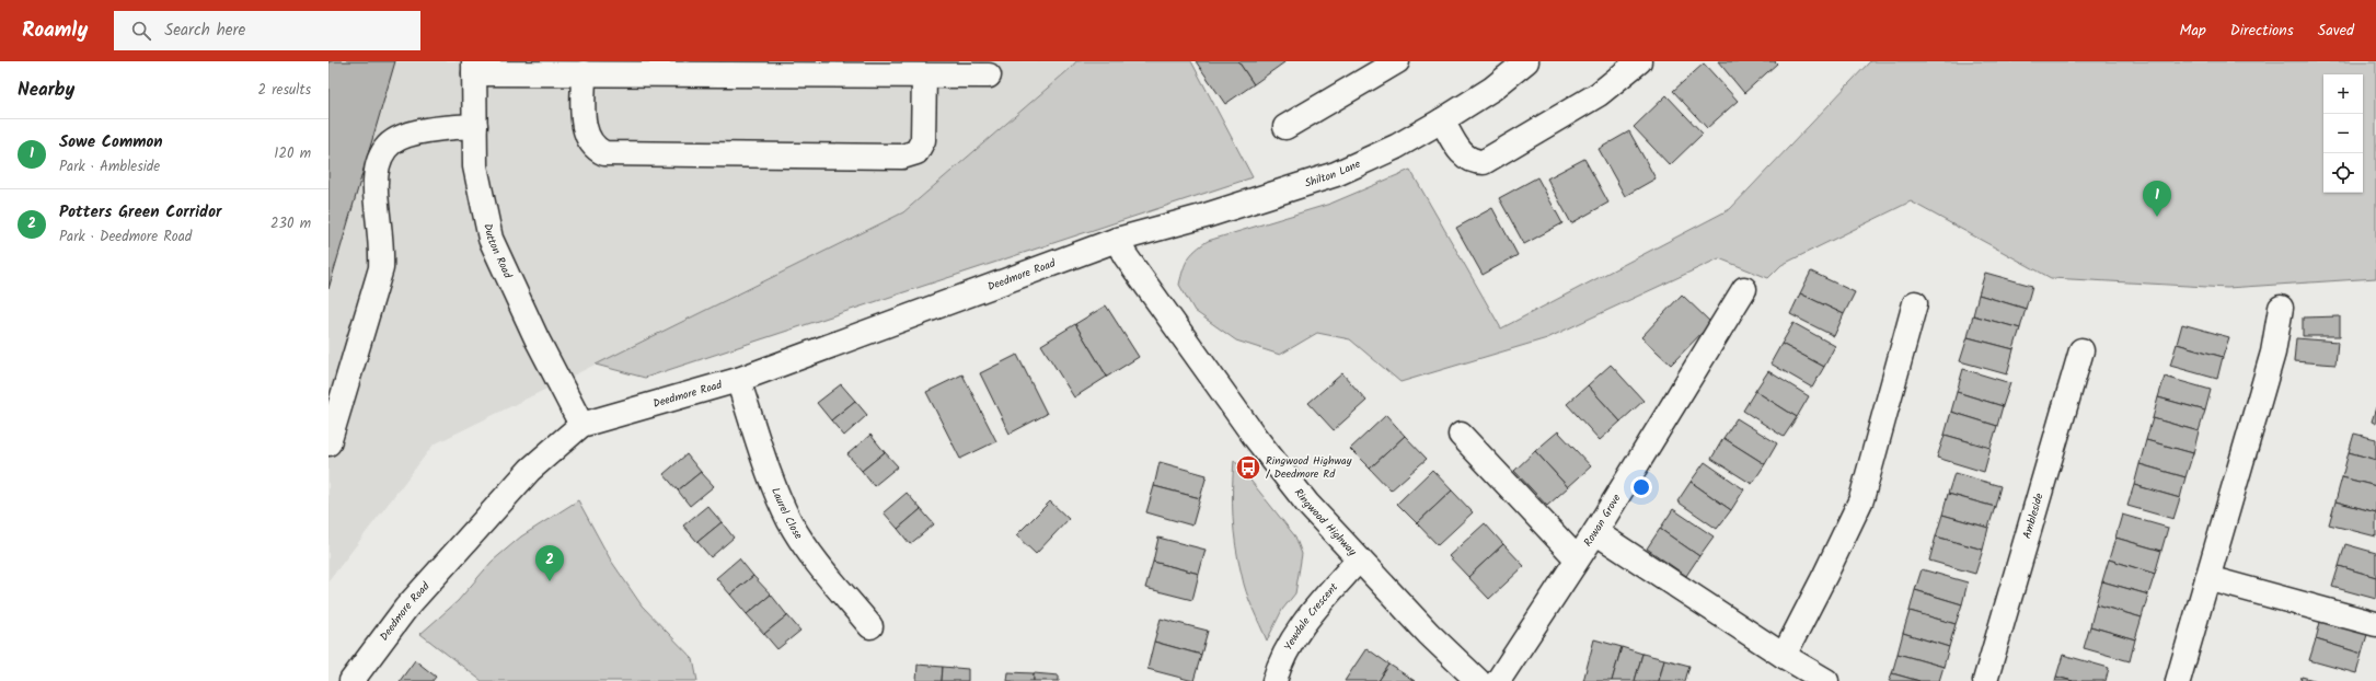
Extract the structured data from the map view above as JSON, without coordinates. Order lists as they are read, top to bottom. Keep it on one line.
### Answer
{"streets":{"street":["Shilton Lane","Dutton Road","Deedmore Road","Laurel Close","Ambleside","Rowan Grove","Ringwood Highway","Yewdale Crescent"]},"crossings":[["Shilton Lane","Deedmore Road"],["Shilton Lane","Ringwood Highway"],["Dutton Road","Deedmore Road"],["Deedmore Road","Laurel Close"],["Deedmore Road","Ringwood Highway"],["Ringwood Highway","Yewdale Crescent"]],"places":{"bus stop":["Ringwood Highway / Deedmore Rd"]},"page":{"header":"Roamly","search":"Search here","nav":["Map","Directions","Saved"],"heading":["Nearby","2 results"],"map_buttons":["+","−"],"list":[{"mark":"1","name":"Sowe Common","note":"Park · Ambleside","value":"120 m"},{"mark":"2","name":"Potters Green Corridor","note":"Park · Deedmore Road","value":"230 m"}],"pins":["1","2"]}}
